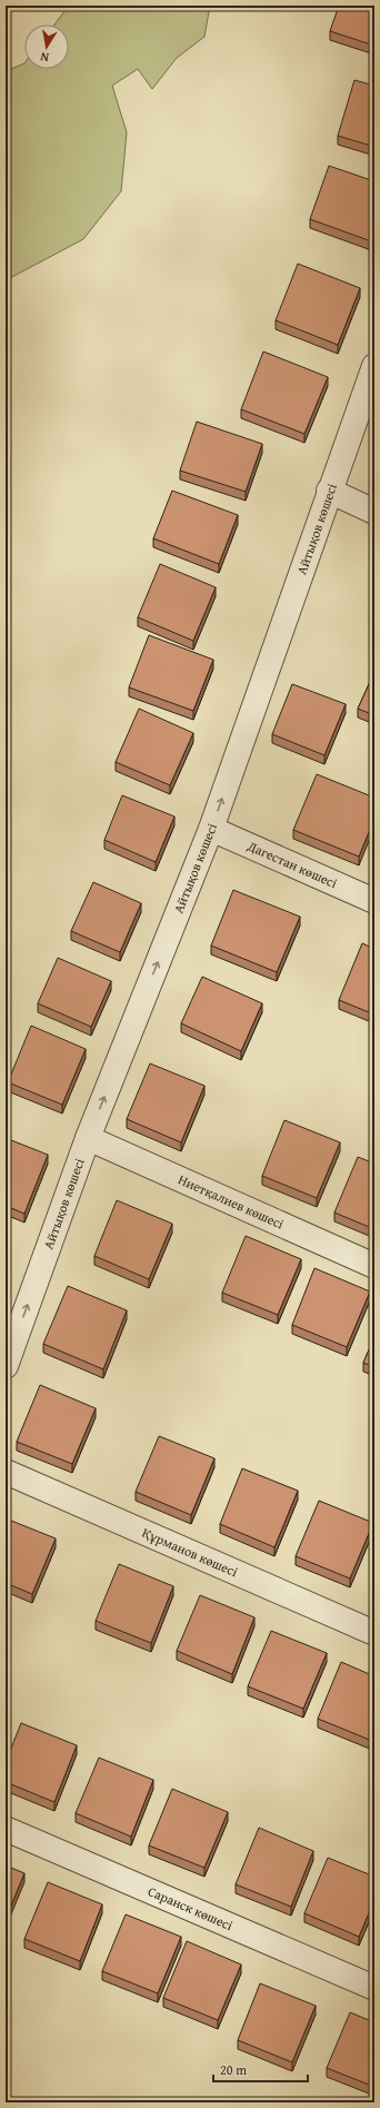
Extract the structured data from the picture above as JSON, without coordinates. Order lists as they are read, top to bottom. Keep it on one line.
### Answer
{"streets":{"street":["Айтықов көшесі","Дагестан көшесі","Ниетқалиев көшесі","Құрманов көшесі","Саранск көшесі"]},"crossings":[["Айтықов көшесі","Дагестан көшесі"],["Айтықов көшесі","Ниетқалиев көшесі"]],"one_way":["Айтықов көшесі"],"scale_bar":"20 m","north":"bottom"}
